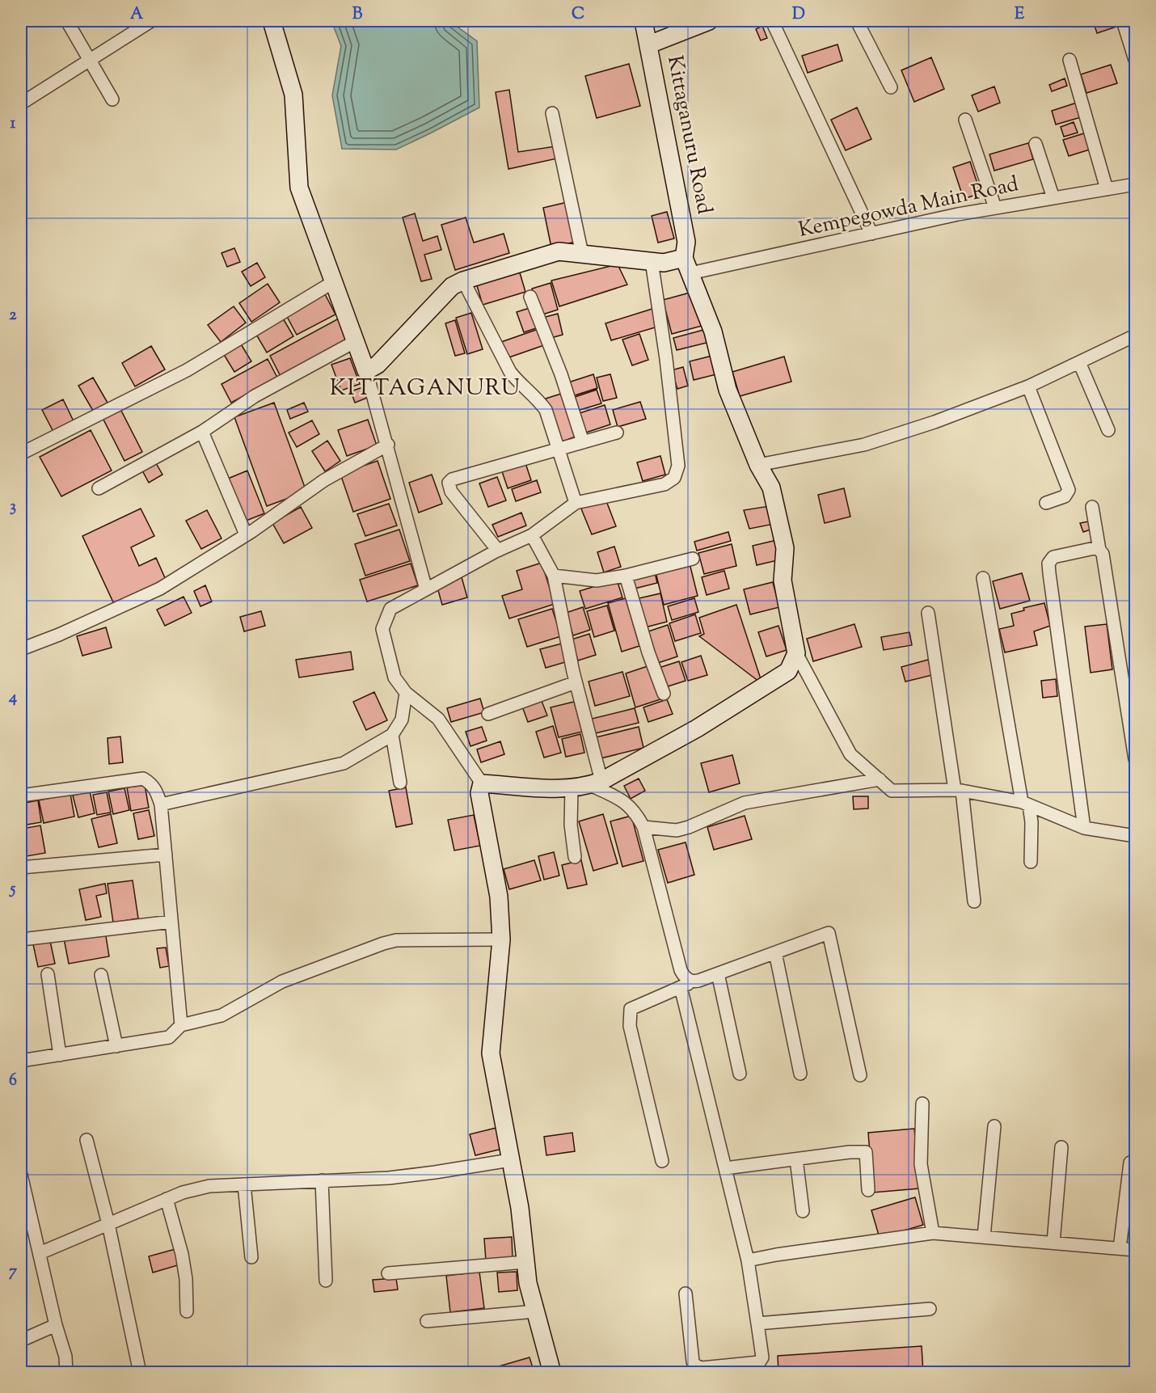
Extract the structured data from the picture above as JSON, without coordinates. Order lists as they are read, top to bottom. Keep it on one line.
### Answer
{"streets":{"street":["Kittaganuru Road","Kempegowda Main Road"]},"crossings":[["Kittaganuru Road","Kempegowda Main Road"]],"districts":["KITTAGANURU"],"grid":{"columns":["A","B","C","D","E"],"rows":["1","2","3","4","5","6","7"]}}
